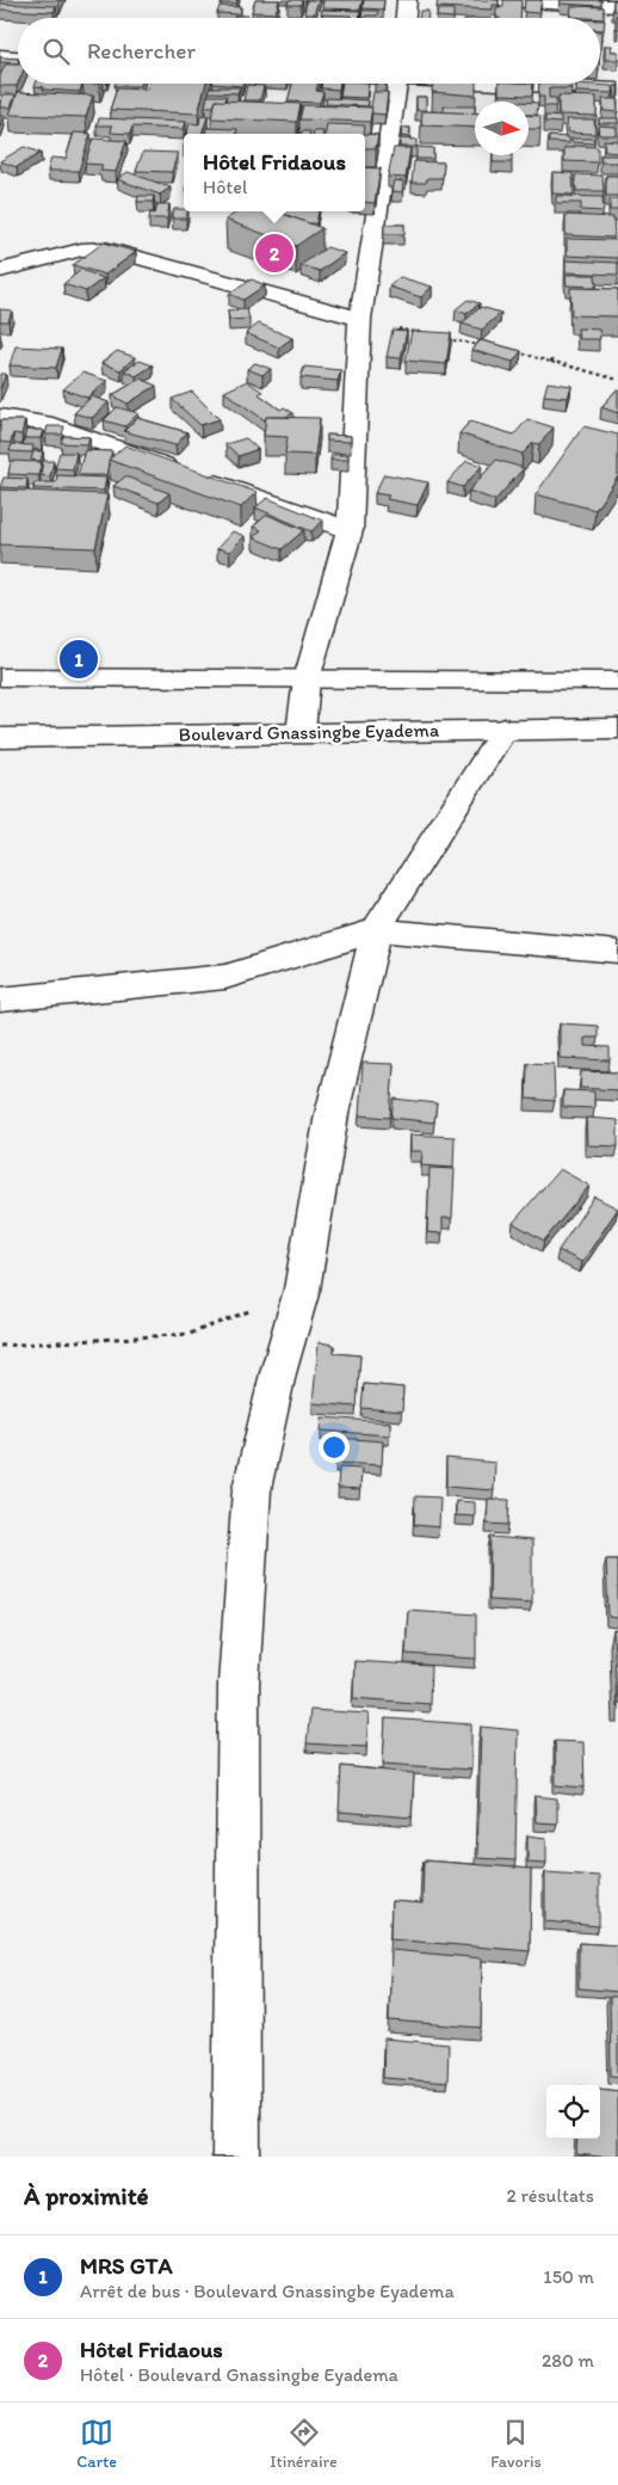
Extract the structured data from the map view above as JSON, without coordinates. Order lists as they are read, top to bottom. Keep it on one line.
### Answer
{"streets":{"main road":["Boulevard Gnassingbe Eyadema"]},"north":"right","page":{"search":"Rechercher","popup":["Hôtel Fridaous","Hôtel"],"pins":["2","1"],"heading":["À proximité","2 résultats"],"list":[{"mark":"1","name":"MRS GTA","note":"Arrêt de bus · Boulevard Gnassingbe Eyadema","value":"150 m"},{"mark":"2","name":"Hôtel Fridaous","note":"Hôtel · Boulevard Gnassingbe Eyadema","value":"280 m"}],"nav":["Carte","Itinéraire","Favoris"]}}
